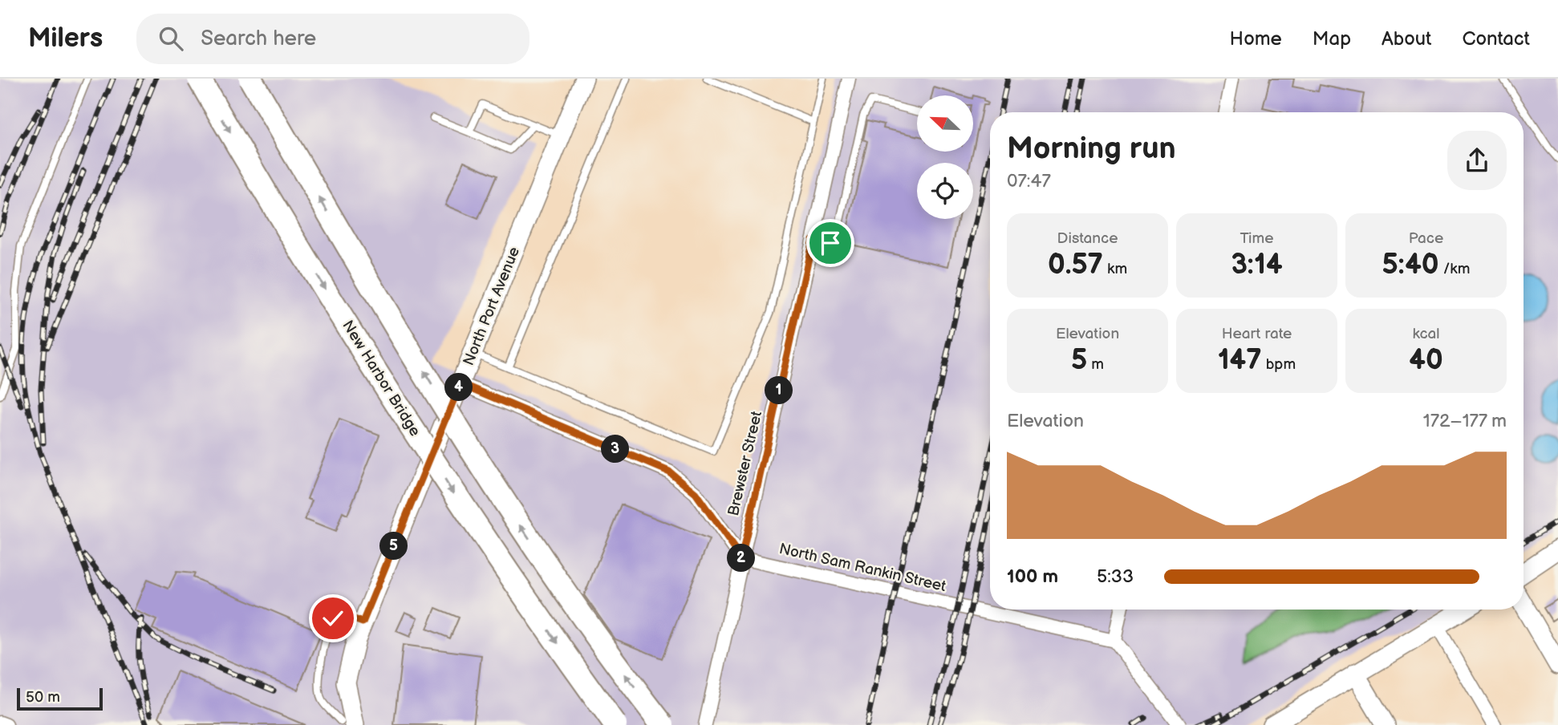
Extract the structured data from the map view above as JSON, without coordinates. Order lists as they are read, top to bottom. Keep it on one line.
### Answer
{"streets":{"highway":["New Harbor Bridge"],"main road":["North Port Avenue"],"street":["Brewster Street","North Sam Rankin Street"]},"crossings":[["Brewster Street","North Sam Rankin Street"]],"scale_bar":"50 m","north":"top left","page":{"header":"Milers","search":"Search here","nav":["Home","Map","About","Contact"],"heading":["Morning run","07:47"],"stats":[["Distance","0.57 km"],["Time","3:14"],["Pace","5:40 /km"],["Elevation","5 m"],["Heart rate","147 bpm"],["kcal","40"]],"pins":["4","1","3","5","2"],"chart":["Elevation","172–177 m"],"list":[{"name":"100 m","note":"5:33"}],"scale":"50 m"}}
